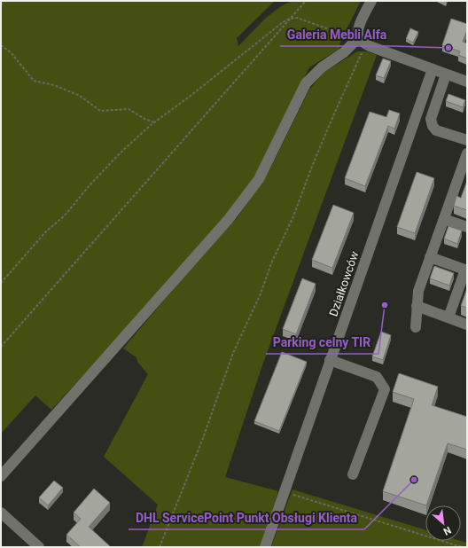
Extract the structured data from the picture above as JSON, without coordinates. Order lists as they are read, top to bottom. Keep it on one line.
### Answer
{"streets":{"street":["Działkowców"]},"places":["Galeria Mebli Alfa","Parking celny TIR","DHL ServicePoint Punkt Obsługi Klienta"],"north":"bottom right"}
